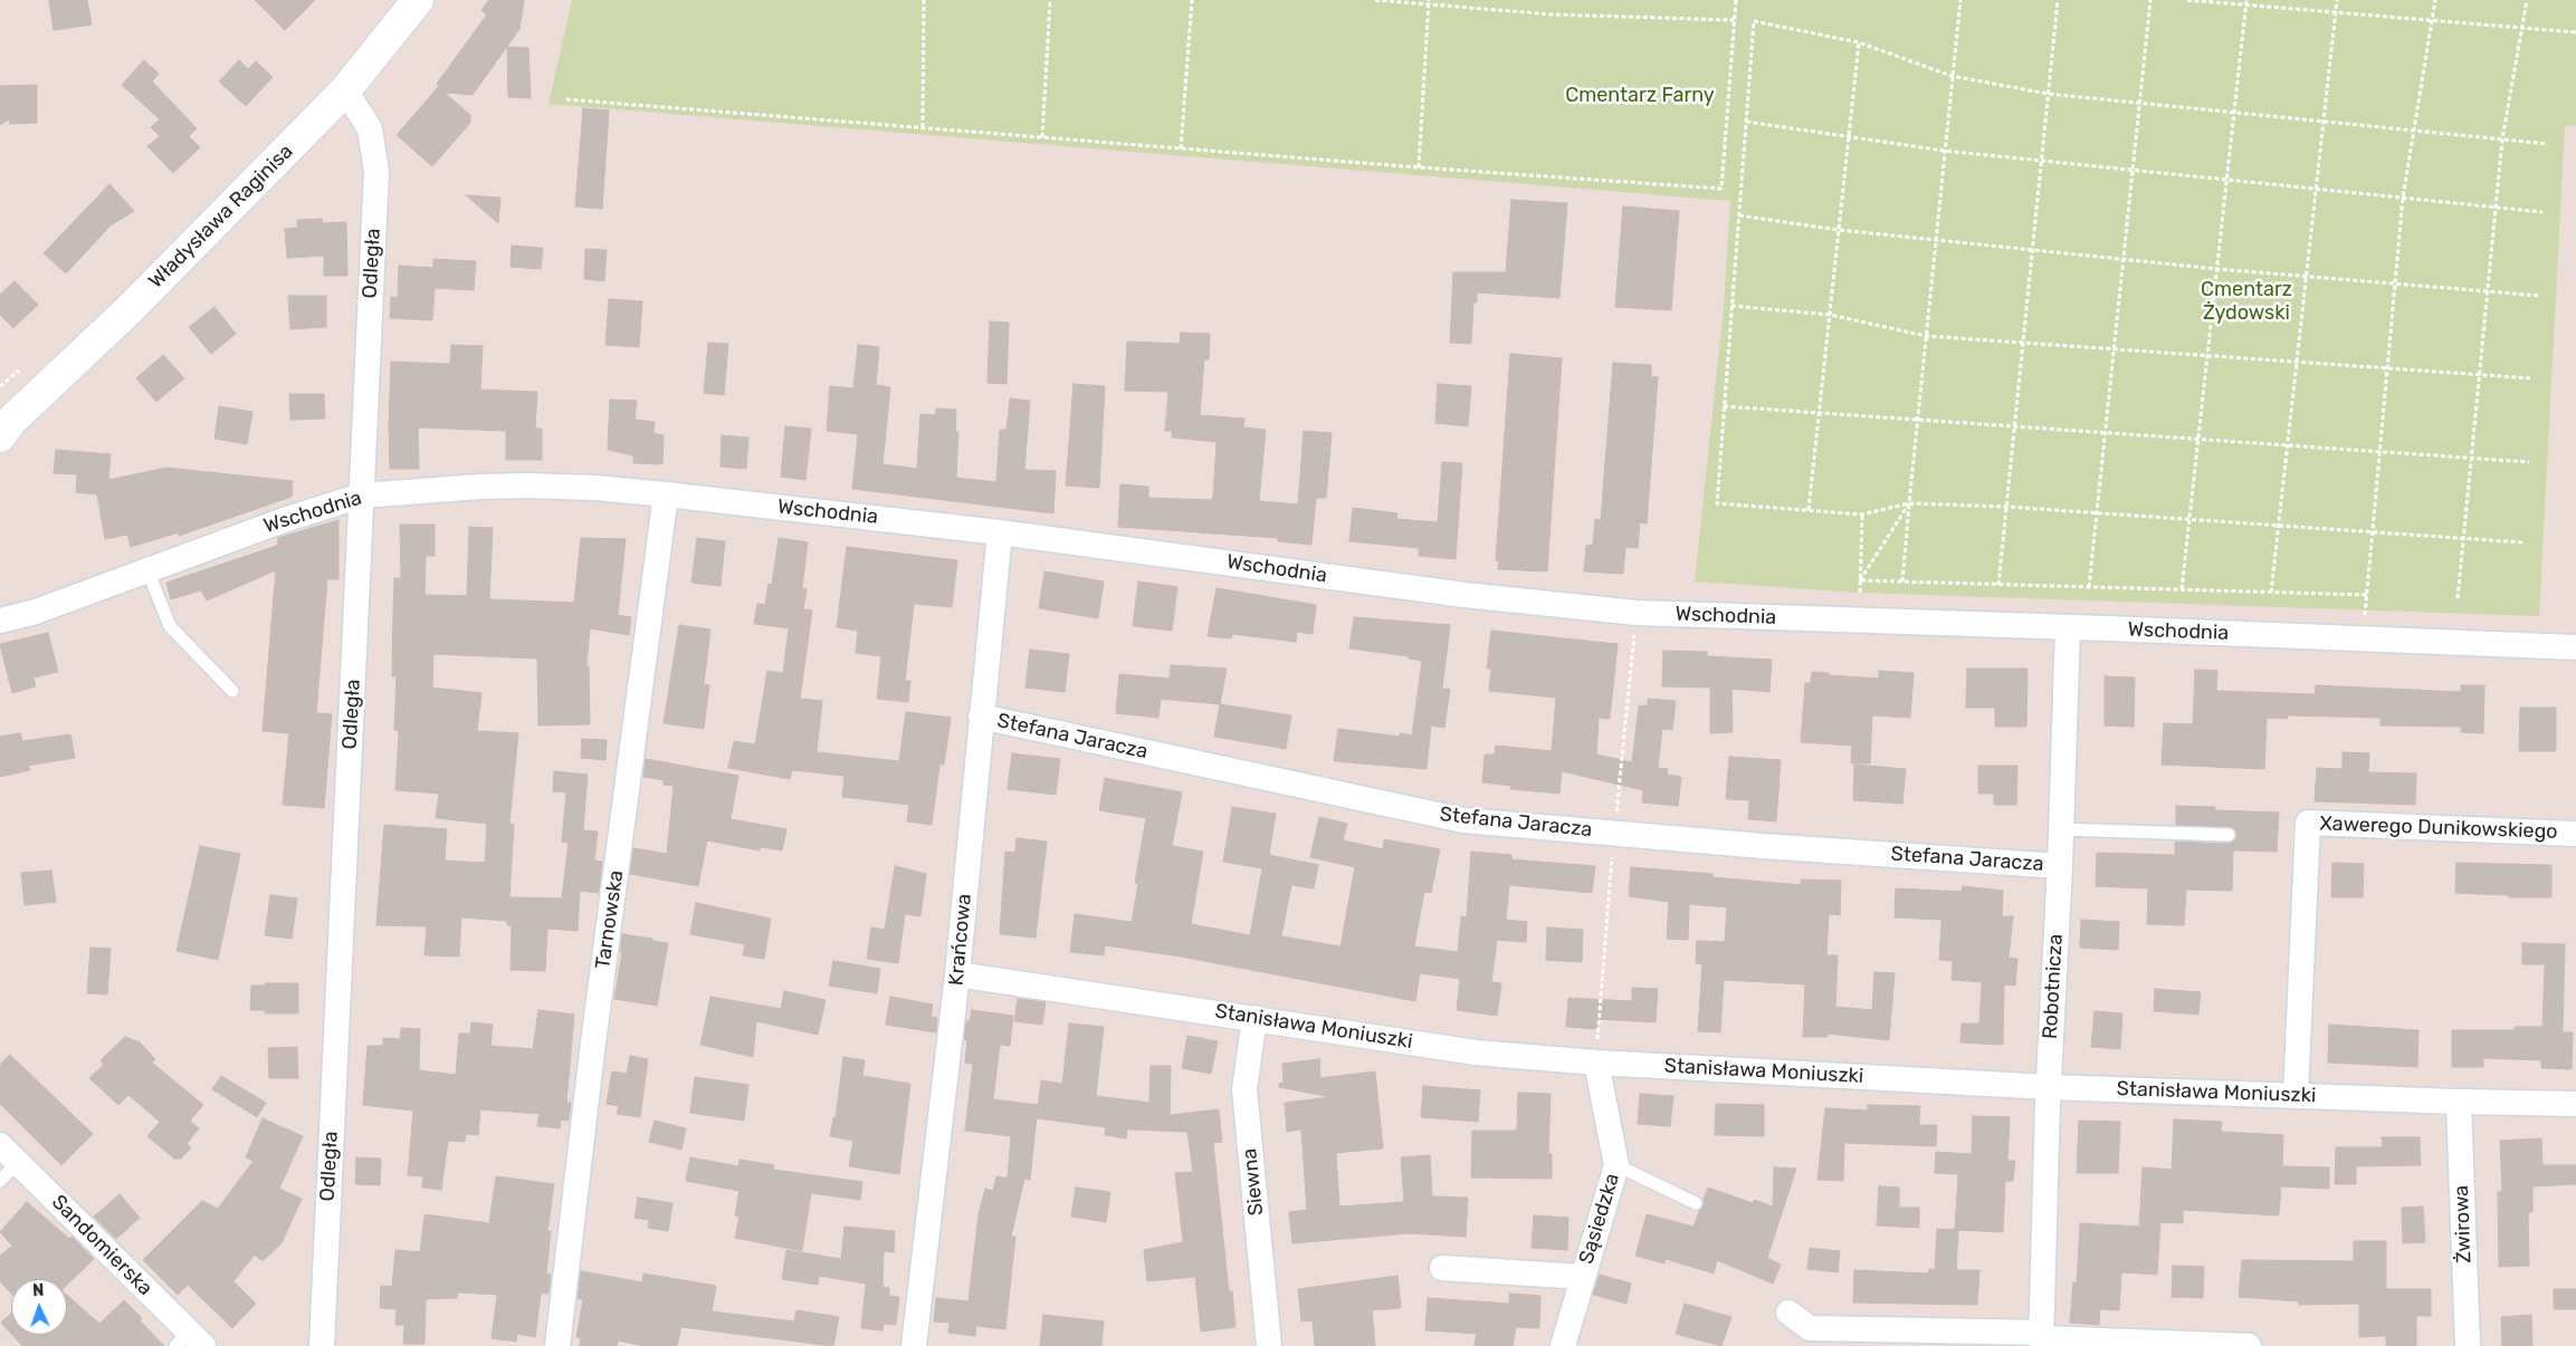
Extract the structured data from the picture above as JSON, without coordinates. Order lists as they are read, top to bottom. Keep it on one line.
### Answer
{"streets":{"street":["Władysława Raginisa","Odległa","Wschodnia","Stefana Jaracza","Xawerego Dunikowskiego","Tarnowska","Krańcowa","Robotnicza","Stanisława Moniuszki","Siewna","Sąsiedzka","Żwirowa","Sandomierska"]},"crossings":[["Władysława Raginisa","Odległa"],["Odległa","Wschodnia"],["Wschodnia","Tarnowska"],["Wschodnia","Krańcowa"],["Wschodnia","Robotnicza"],["Stefana Jaracza","Krańcowa"],["Stefana Jaracza","Robotnicza"],["Xawerego Dunikowskiego","Stanisława Moniuszki"],["Krańcowa","Stanisława Moniuszki"],["Robotnicza","Stanisława Moniuszki"],["Stanisława Moniuszki","Siewna"],["Stanisława Moniuszki","Sąsiedzka"],["Stanisława Moniuszki","Żwirowa"]],"parks":["Cmentarz Farny","Cmentarz Żydowski"],"north":"top"}
